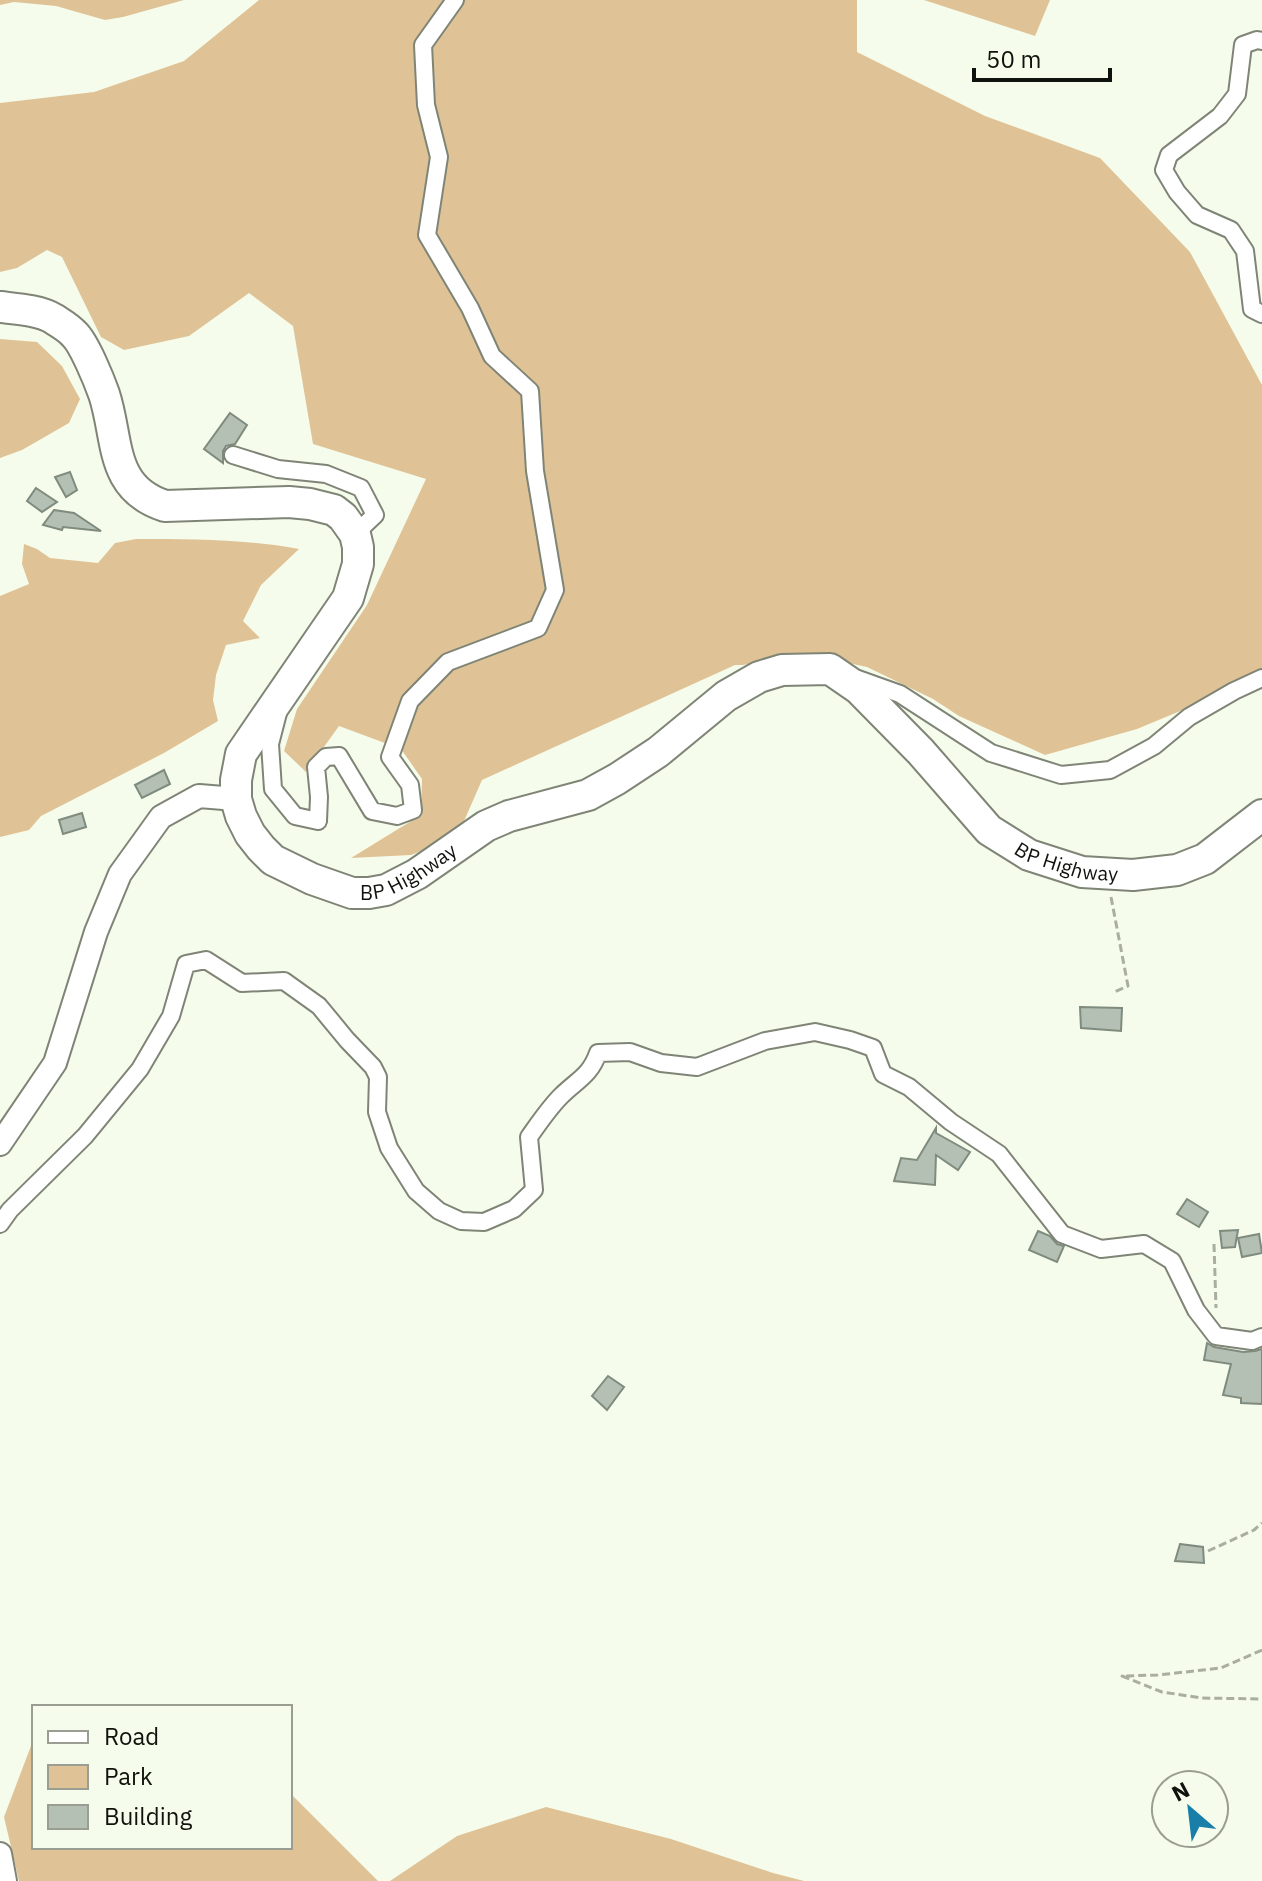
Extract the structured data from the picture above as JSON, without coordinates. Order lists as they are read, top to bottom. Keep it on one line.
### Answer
{"streets":{"highway":["BP Highway"]},"legend":["Road","Park","Building"],"scale_bar":"50 m","north":"top left"}
